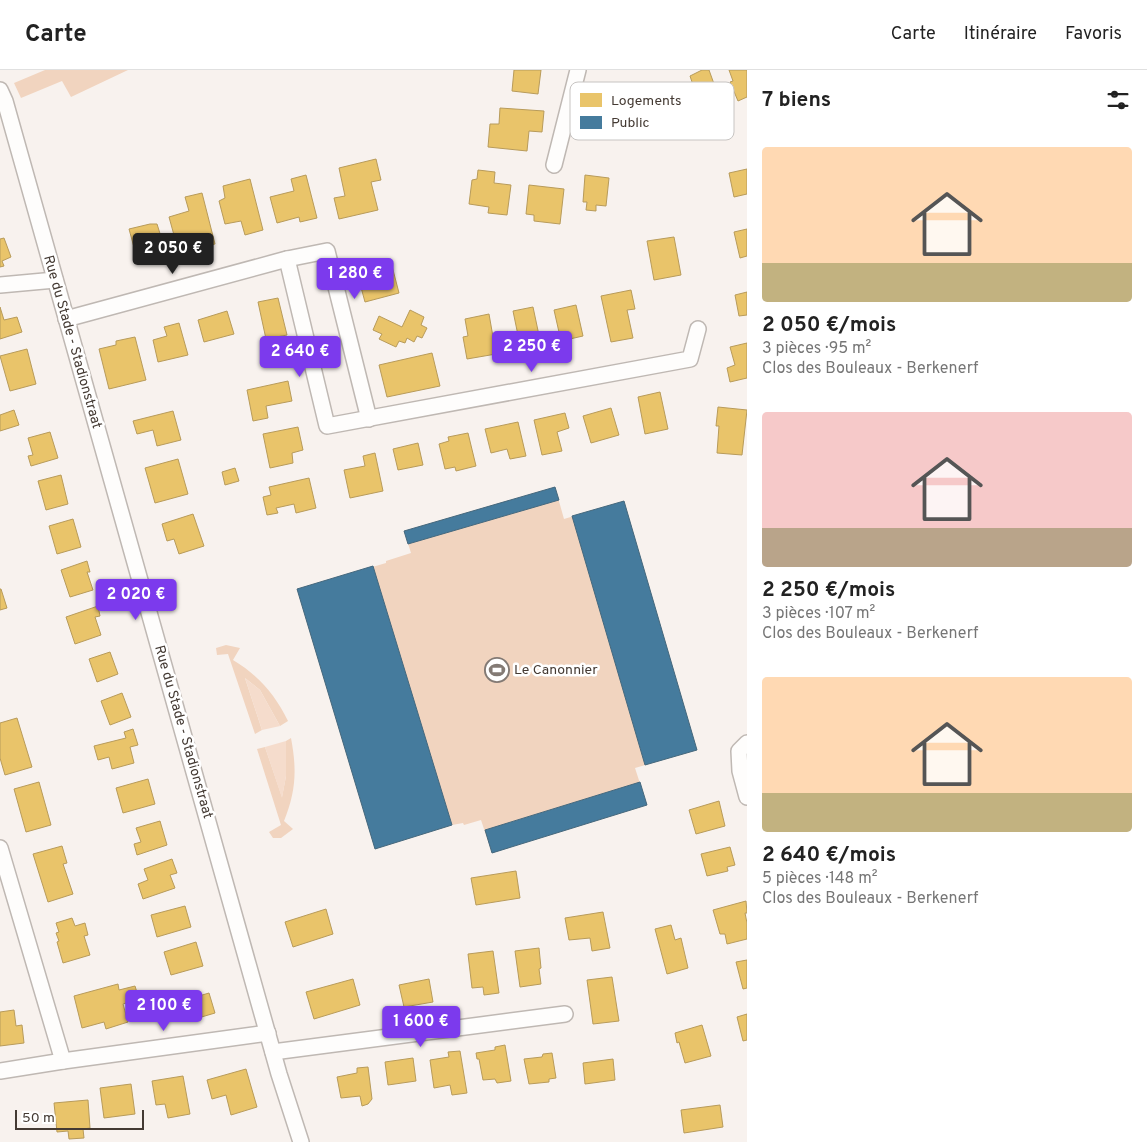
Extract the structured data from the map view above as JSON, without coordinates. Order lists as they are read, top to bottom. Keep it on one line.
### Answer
{"streets":{"street":["Rue du Stade - Stadionstraat"]},"places":{"sports":["Le Canonnier"]},"legend":["Logements","Public"],"scale_bar":"50 m","page":{"header":"Carte","nav":["Carte","Itinéraire","Favoris"],"heading":"7 biens","list":[{"name":"2 050 €/mois","note":"3 pièces · 95 m² · Clos des Bouleaux - Berkenerf"},{"name":"2 250 €/mois","note":"3 pièces · 107 m² · Clos des Bouleaux - Berkenerf"},{"name":"2 640 €/mois","note":"5 pièces · 148 m² · Clos des Bouleaux - Berkenerf"}],"price":["2 050 €","1 280 €","2 250 €","2 640 €","2 020 €","2 100 €","1 600 €"],"scale":"50 m"}}
